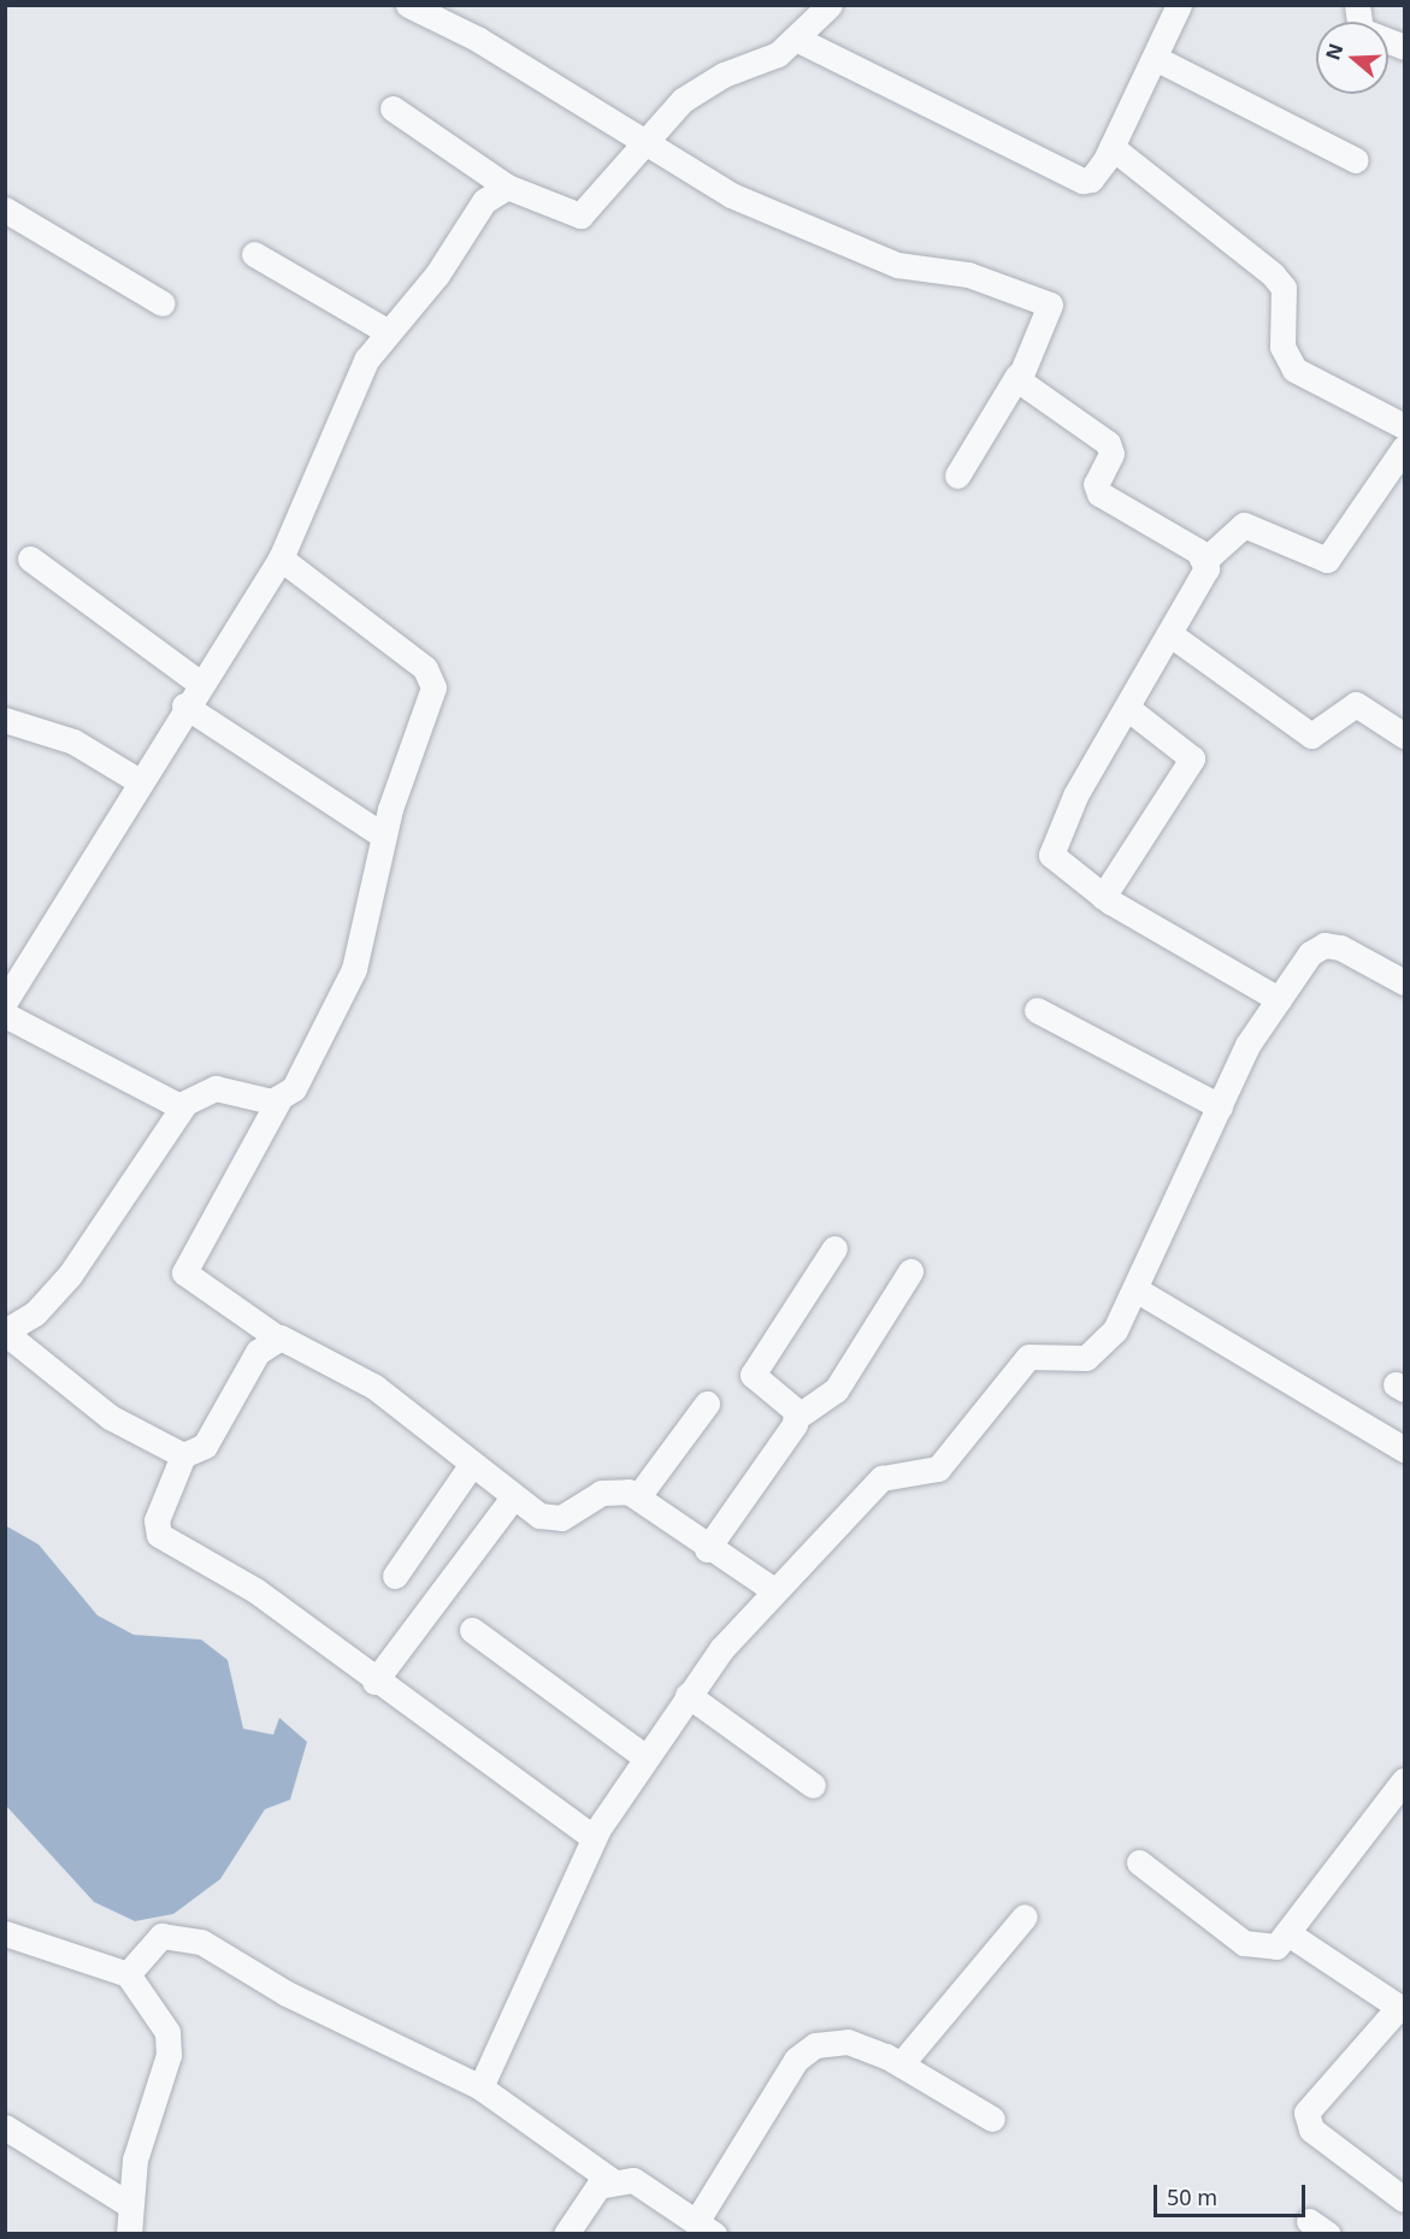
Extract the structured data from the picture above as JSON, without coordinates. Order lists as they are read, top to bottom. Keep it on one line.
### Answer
{"scale_bar":"50 m","north":"left"}
